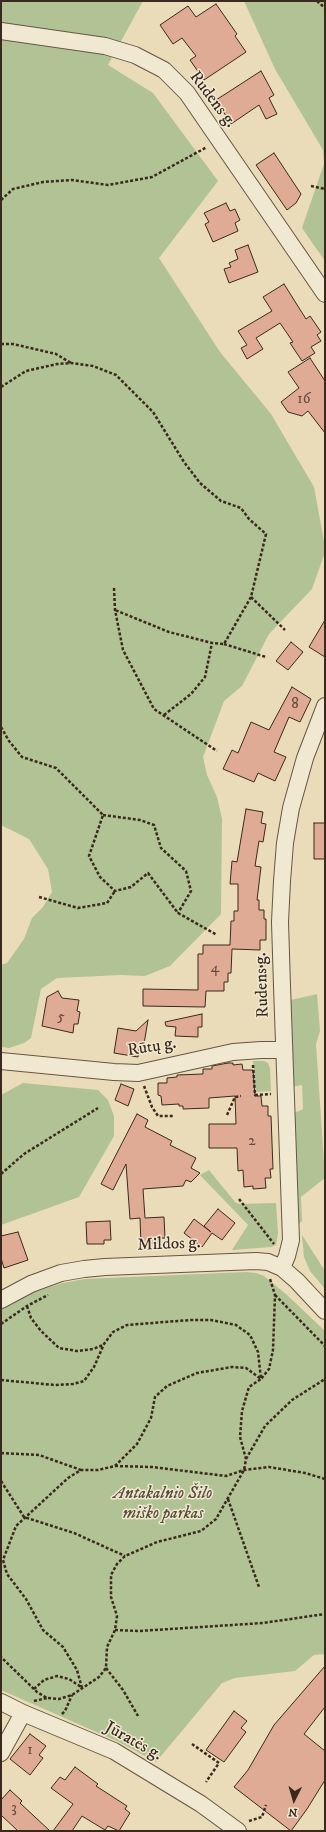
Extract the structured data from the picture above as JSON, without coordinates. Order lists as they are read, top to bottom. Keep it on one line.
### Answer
{"streets":{"street":["Rudens g.","Rūtų g.","Mildos g.","Jūratės g."]},"crossings":[["Rudens g.","Rūtų g."],["Rudens g.","Mildos g."]],"parks":["Antakalnio Šilo miško parkas"],"house_numbers":["16","8","4","5","2","1","3"],"north":"bottom"}
